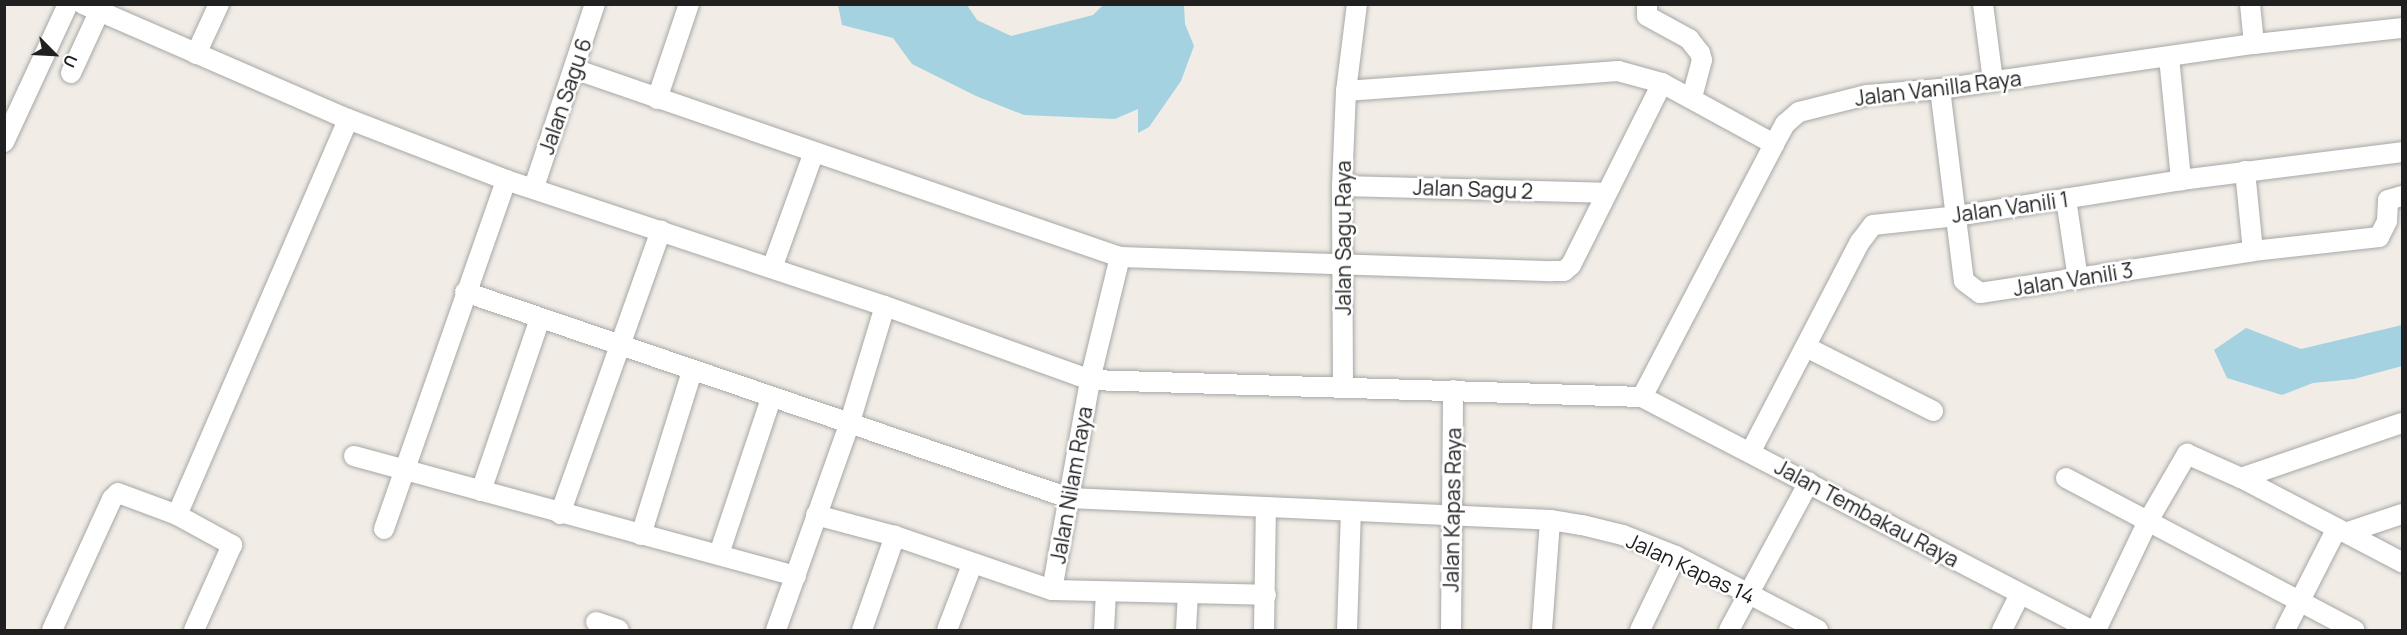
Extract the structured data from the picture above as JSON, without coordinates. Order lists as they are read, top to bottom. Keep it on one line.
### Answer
{"streets":{"street":["Jalan Vanilla Raya","Jalan Sagu 6","Jalan Sagu 2","Jalan Vanili 1","Jalan Sagu Raya","Jalan Vanili 3","Jalan Nilam Raya","Jalan Kapas Raya","Jalan Tembakau Raya","Jalan Kapas 14"]},"crossings":[["Jalan Vanilla Raya","Jalan Vanili 3"],["Jalan Vanilla Raya","Jalan Tembakau Raya"],["Jalan Sagu 2","Jalan Sagu Raya"],["Jalan Vanili 1","Jalan Vanili 3"],["Jalan Vanili 1","Jalan Tembakau Raya"],["Jalan Nilam Raya","Jalan Kapas 14"],["Jalan Kapas Raya","Jalan Kapas 14"]],"north":"bottom right"}
